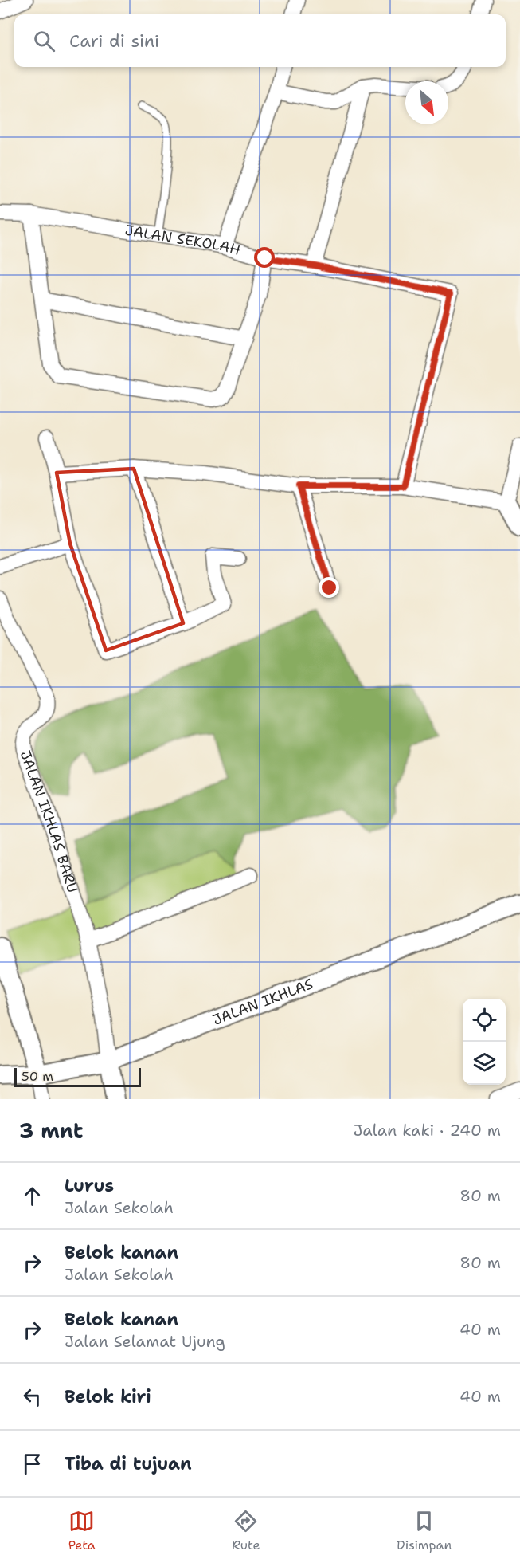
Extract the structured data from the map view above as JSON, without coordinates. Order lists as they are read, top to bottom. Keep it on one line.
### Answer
{"streets":{"street":["JALAN SEKOLAH","JALAN IKHLAS BARU","JALAN IKHLAS"]},"crossings":[["JALAN IKHLAS BARU","JALAN IKHLAS"]],"scale_bar":"50 m","north":"bottom right","page":{"search":"Cari di sini","scale":"50 m","heading":["3 mnt","Jalan kaki · 240 m"],"list":[["Lurus","Jalan Sekolah","80 m"],["Belok kanan","Jalan Sekolah","80 m"],["Belok kanan","Jalan Selamat Ujung","40 m"],["Belok kiri","40 m"],"Tiba di tujuan"],"nav":["Peta","Rute","Disimpan"]}}
